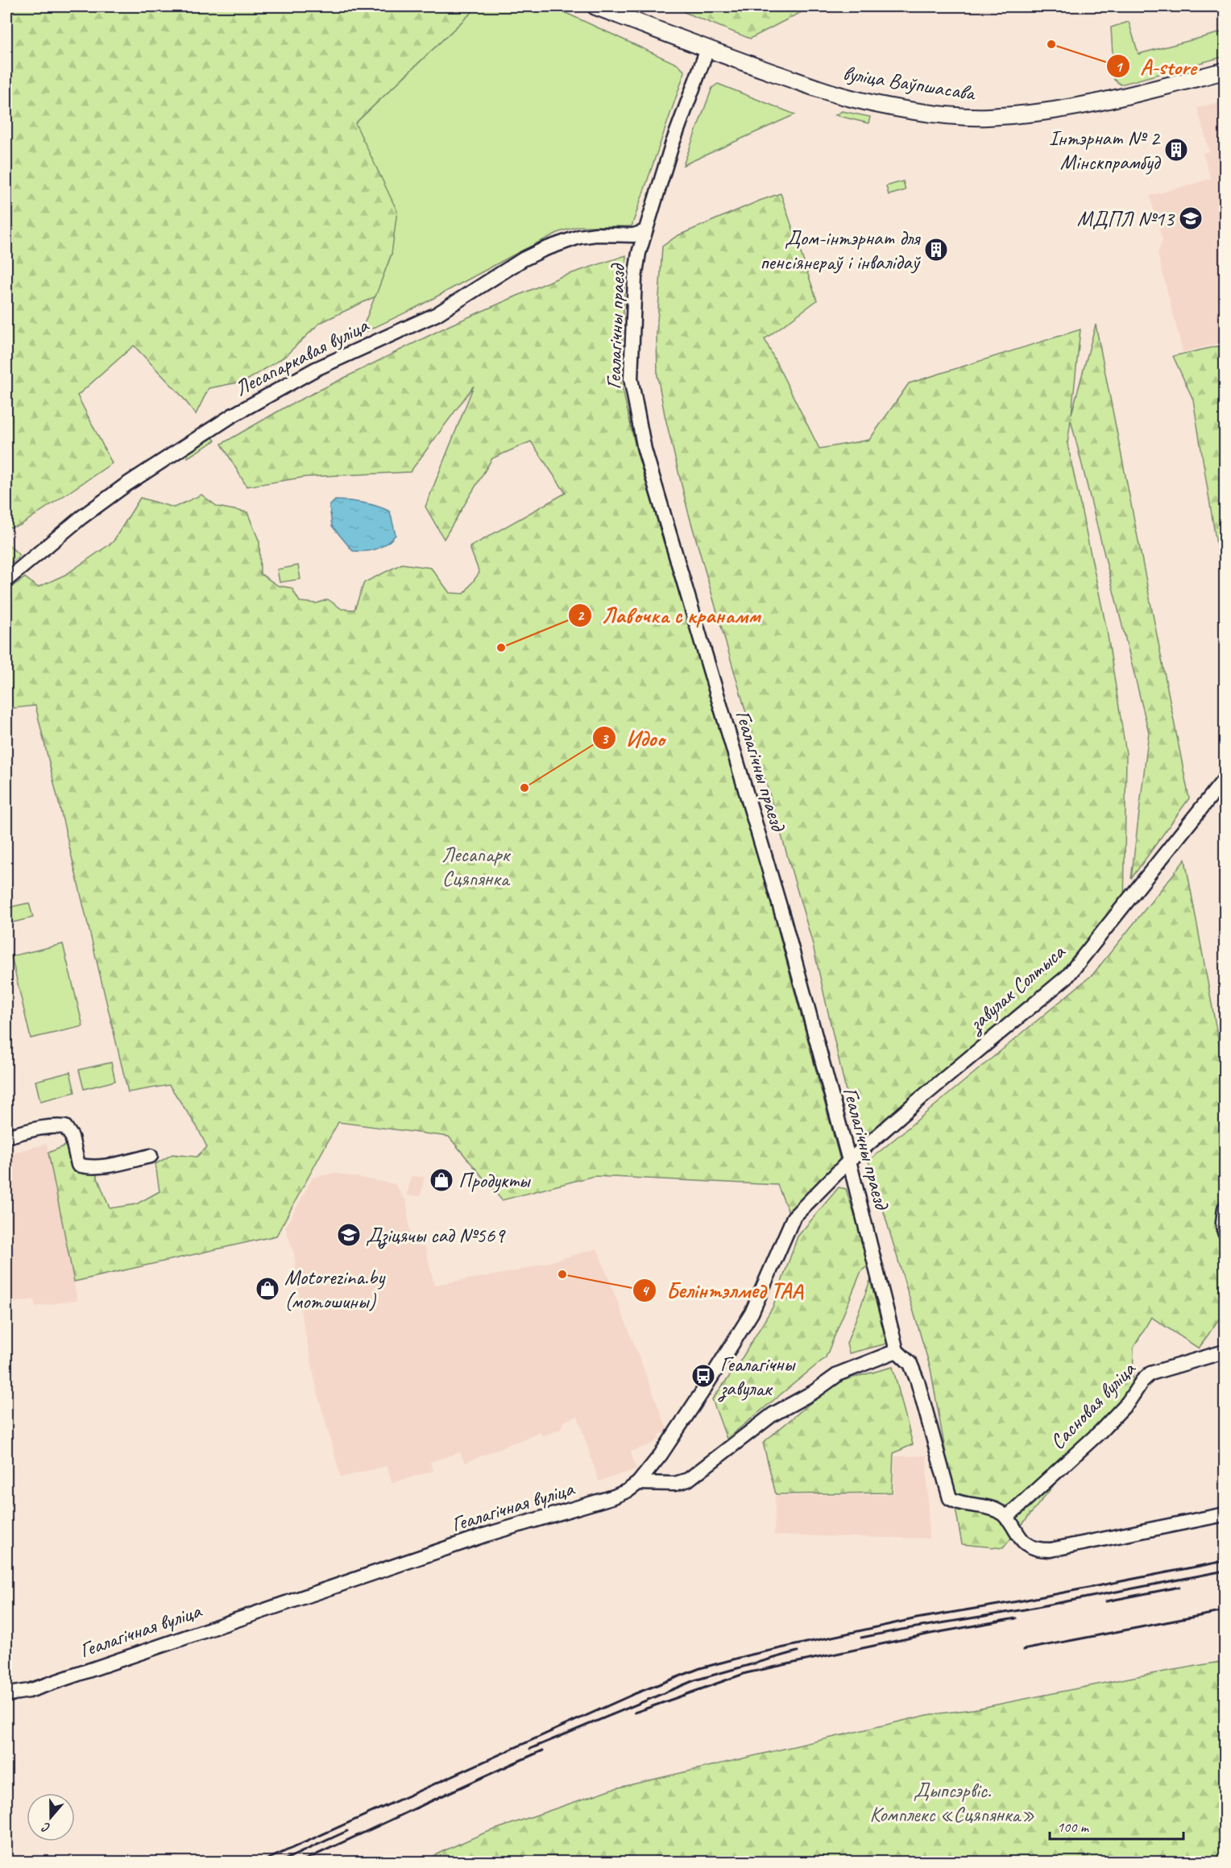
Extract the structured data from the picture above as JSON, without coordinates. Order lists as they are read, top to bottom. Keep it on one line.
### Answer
{"streets":{"main road":["вуліца Ваўпшасава"],"street":["Геалагічны праезд","Лесапаркавая вуліца","завулак Солтыса","Сасновая вуліца","Геалагічная вуліца"]},"crossings":[["вуліца Ваўпшасава","Геалагічны праезд"],["Геалагічны праезд","Лесапаркавая вуліца"],["Геалагічны праезд","завулак Солтыса"],["Геалагічны праезд","Сасновая вуліца"],["Геалагічны праезд","Геалагічная вуліца"],["завулак Солтыса","Геалагічная вуліца"]],"parks":["Лесапарк Сцяпянка","Дыпсэрвіс. Комплекс «Сцяпянка»"],"places":{"other":["А-store","Лавочка с кранамм","Идоо","Белінтэлмед ТАА"],"building":["Інтэрнат № 2 Мінскпрамбуд","Дом-інтэрнат для пенсіянераў і інвалідаў"],"school or university":["МДПЛ №13","Дзіцячы сад №569"],"shop":["Продукты","Motorezina.by (мотошины)"],"bus stop":["Геалагічны завулак"]},"scale_bar":"100 m","north":"bottom"}
